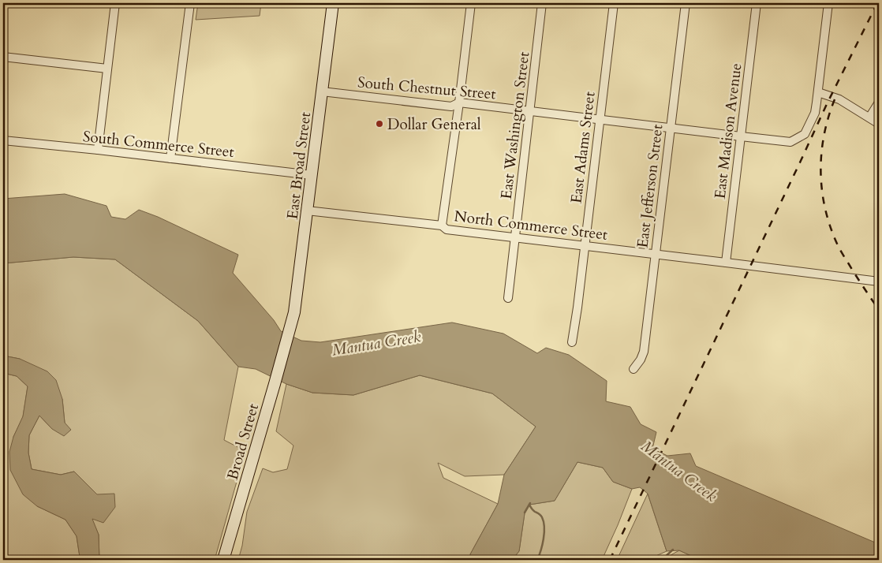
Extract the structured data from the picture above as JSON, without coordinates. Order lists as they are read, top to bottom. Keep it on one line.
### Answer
{"streets":{"main road":["East Broad Street","Broad Street"],"street":["South Chestnut Street","East Washington Street","East Madison Avenue","South Commerce Street","East Adams Street","East Jefferson Street","North Commerce Street"]},"crossings":[["South Chestnut Street","East Washington Street"],["South Chestnut Street","East Madison Avenue"],["South Chestnut Street","East Adams Street"],["South Chestnut Street","East Broad Street"],["South Chestnut Street","East Jefferson Street"],["East Washington Street","North Commerce Street"],["East Madison Avenue","North Commerce Street"],["South Commerce Street","East Broad Street"],["East Adams Street","North Commerce Street"],["East Broad Street","North Commerce Street"],["East Broad Street","Broad Street"],["East Jefferson Street","North Commerce Street"]],"water":["Mantua Creek"],"places":["Dollar General"]}
